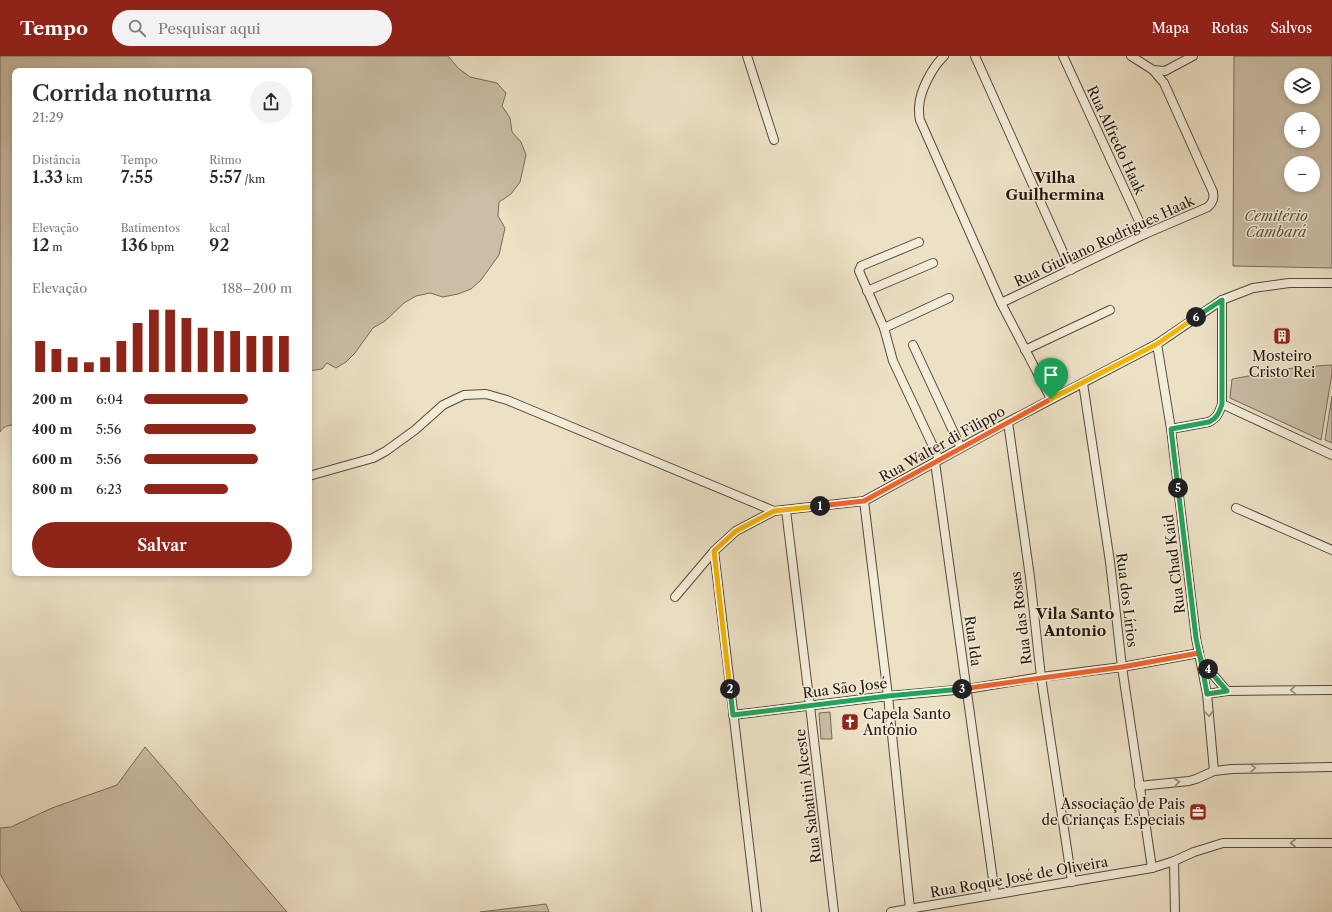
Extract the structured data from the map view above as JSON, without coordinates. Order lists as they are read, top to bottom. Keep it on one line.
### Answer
{"streets":{"street":["Rua Alfredo Haak","Rua Giuliano Rodrigues Haak","Rua Walter di Filippo","Rua Chad Kaid","Rua dos Lírios","Rua das Rosas","Rua Ida","Rua São José","Rua Sabatini Alceste","Rua Roque José de Oliveira"]},"crossings":[["Rua Alfredo Haak","Rua Giuliano Rodrigues Haak"],["Rua Walter di Filippo","Rua Chad Kaid"],["Rua Walter di Filippo","Rua dos Lírios"],["Rua Walter di Filippo","Rua das Rosas"],["Rua Walter di Filippo","Rua Ida"],["Rua Walter di Filippo","Rua Sabatini Alceste"],["Rua Chad Kaid","Rua São José"],["Rua dos Lírios","Rua São José"],["Rua dos Lírios","Rua Roque José de Oliveira"],["Rua das Rosas","Rua São José"],["Rua das Rosas","Rua Roque José de Oliveira"],["Rua Ida","Rua São José"],["Rua Ida","Rua Roque José de Oliveira"],["Rua São José","Rua Sabatini Alceste"]],"one_way":["Rua Roque José de Oliveira"],"districts":["Vilha Guilhermina","Vila Santo Antonio"],"parks":["Cemitério Cambará"],"places":{"building":["Mosteiro Cristo Rei"],"church":["Capela Santo Antônio"],"office":["Associação de Pais de Crianças Especiais"]},"page":{"header":"Tempo","search":"Pesquisar aqui","nav":["Mapa","Rotas","Salvos"],"map_buttons":["+","−"],"heading":["Corrida noturna","21:29"],"stats":[["Distância","1.33 km"],["Tempo","7:55"],["Ritmo","5:57 /km"],["Elevação","12 m"],["Batimentos","136 bpm"],["kcal","92"]],"chart":["Elevação","188–200 m"],"pins":["6","5","1","4","2","3"],"list":[{"name":"200 m","note":"6:04"},{"name":"400 m","note":"5:56"},{"name":"600 m","note":"5:56"},{"name":"800 m","note":"6:23"}],"buttons":"Salvar"}}
